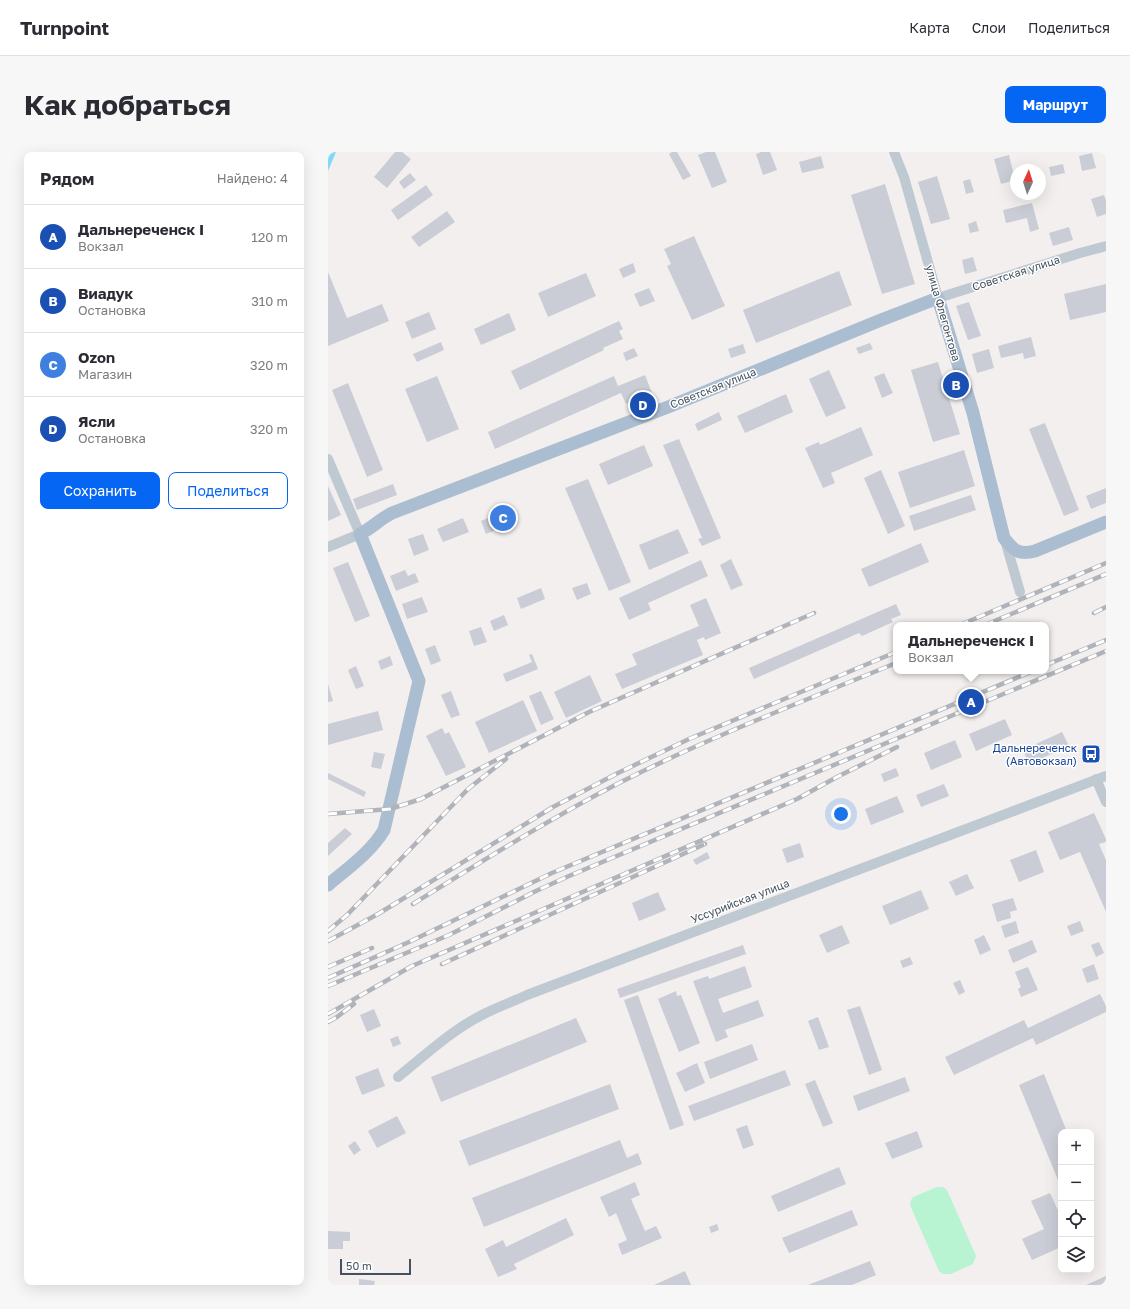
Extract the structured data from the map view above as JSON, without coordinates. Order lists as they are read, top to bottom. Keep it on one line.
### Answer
{"streets":{"main road":["Советская улица","улица Флегонтова"],"street":["Уссурийская улица"]},"crossings":[["Советская улица","улица Флегонтова"]],"places":{"bus stop":["Дальнереченск (Автовокзал)"]},"scale_bar":"50 m","north":"top","page":{"header":"Turnpoint","nav":["Карта","Слои","Поделиться"],"buttons":["Маршрут",["Сохранить","Поделиться"]],"title":"Как добраться","heading":["Рядом","Найдено: 4"],"list":[{"mark":"A","name":"Дальнереченск I","note":"Вокзал","value":"120 m"},{"mark":"B","name":"Виадук","note":"Остановка","value":"310 m"},{"mark":"C","name":"Ozon","note":"Магазин","value":"320 m"},{"mark":"D","name":"Ясли","note":"Остановка","value":"320 m"}],"pins":["B","D","C","A"],"popup":["Дальнереченск I","Вокзал"],"map_buttons":["+","−"],"scale":"50 m"}}
